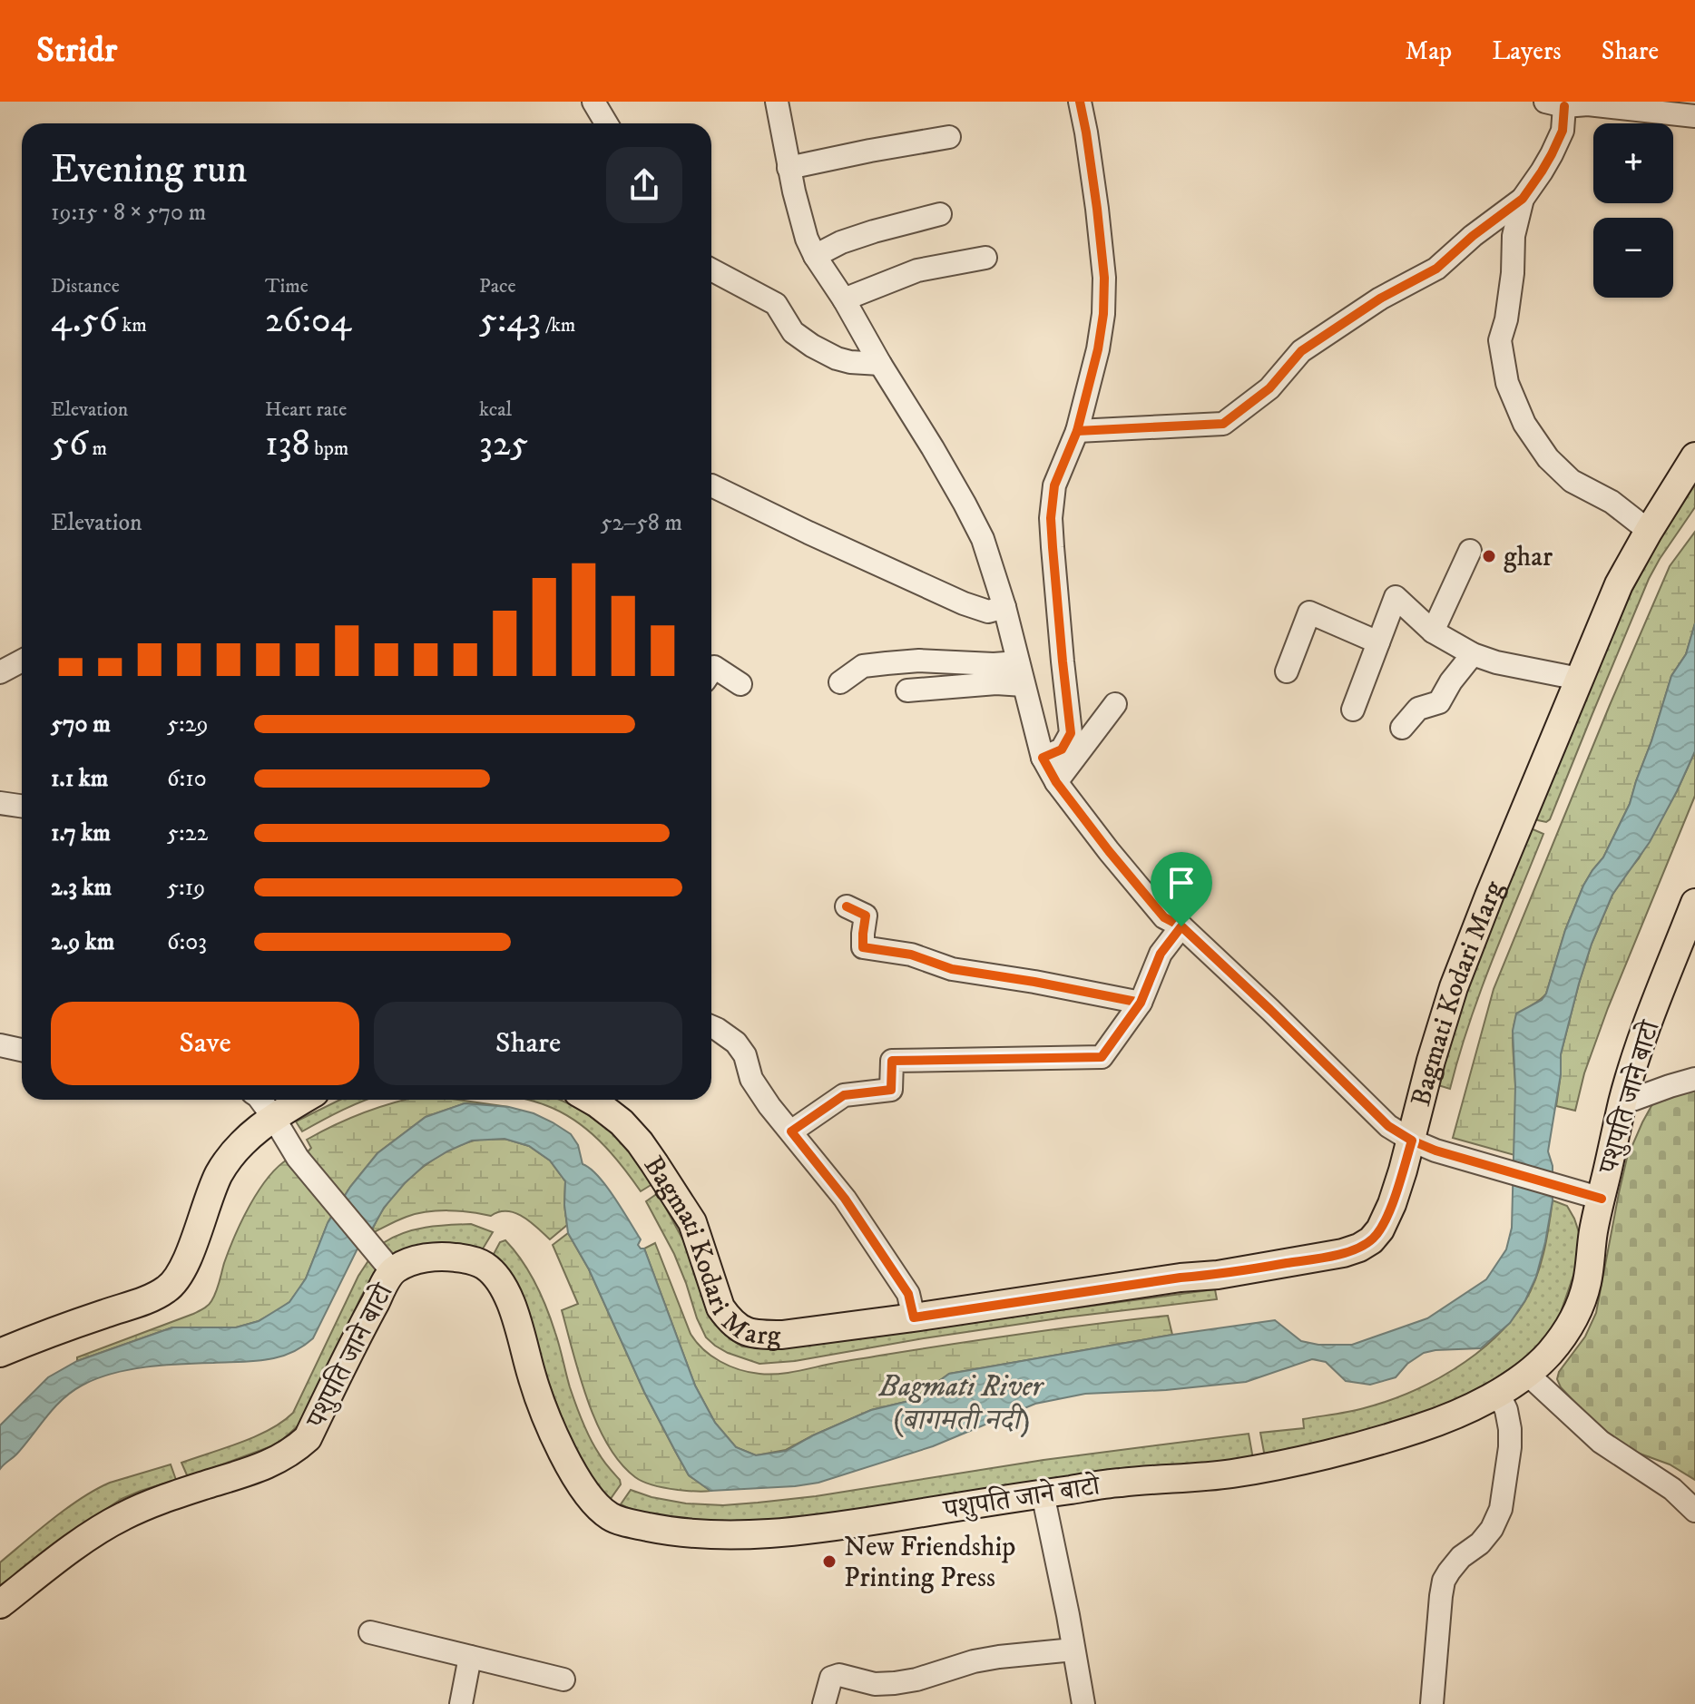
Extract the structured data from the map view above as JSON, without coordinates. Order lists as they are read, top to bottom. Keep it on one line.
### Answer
{"streets":{"main road":["Bagmati Kodari Marg","पशुपति जाने बाटो"]},"water":["Bagmati River (बागमती नदी)"],"places":["ghar","New Friendship Printing Press"],"page":{"header":"Stridr","nav":["Map","Layers","Share"],"map_buttons":["+","−"],"heading":["Evening run","19:15 · 8 × 570 m"],"stats":[["Distance","4.56 km"],["Time","26:04"],["Pace","5:43 /km"],["Elevation","56 m"],["Heart rate","138 bpm"],["kcal","325"]],"chart":["Elevation","52–58 m"],"list":[{"name":"570 m","note":"5:29"},{"name":"1.1 km","note":"6:10"},{"name":"1.7 km","note":"5:22"},{"name":"2.3 km","note":"5:19"},{"name":"2.9 km","note":"6:03"}],"buttons":["Save","Share"]}}
